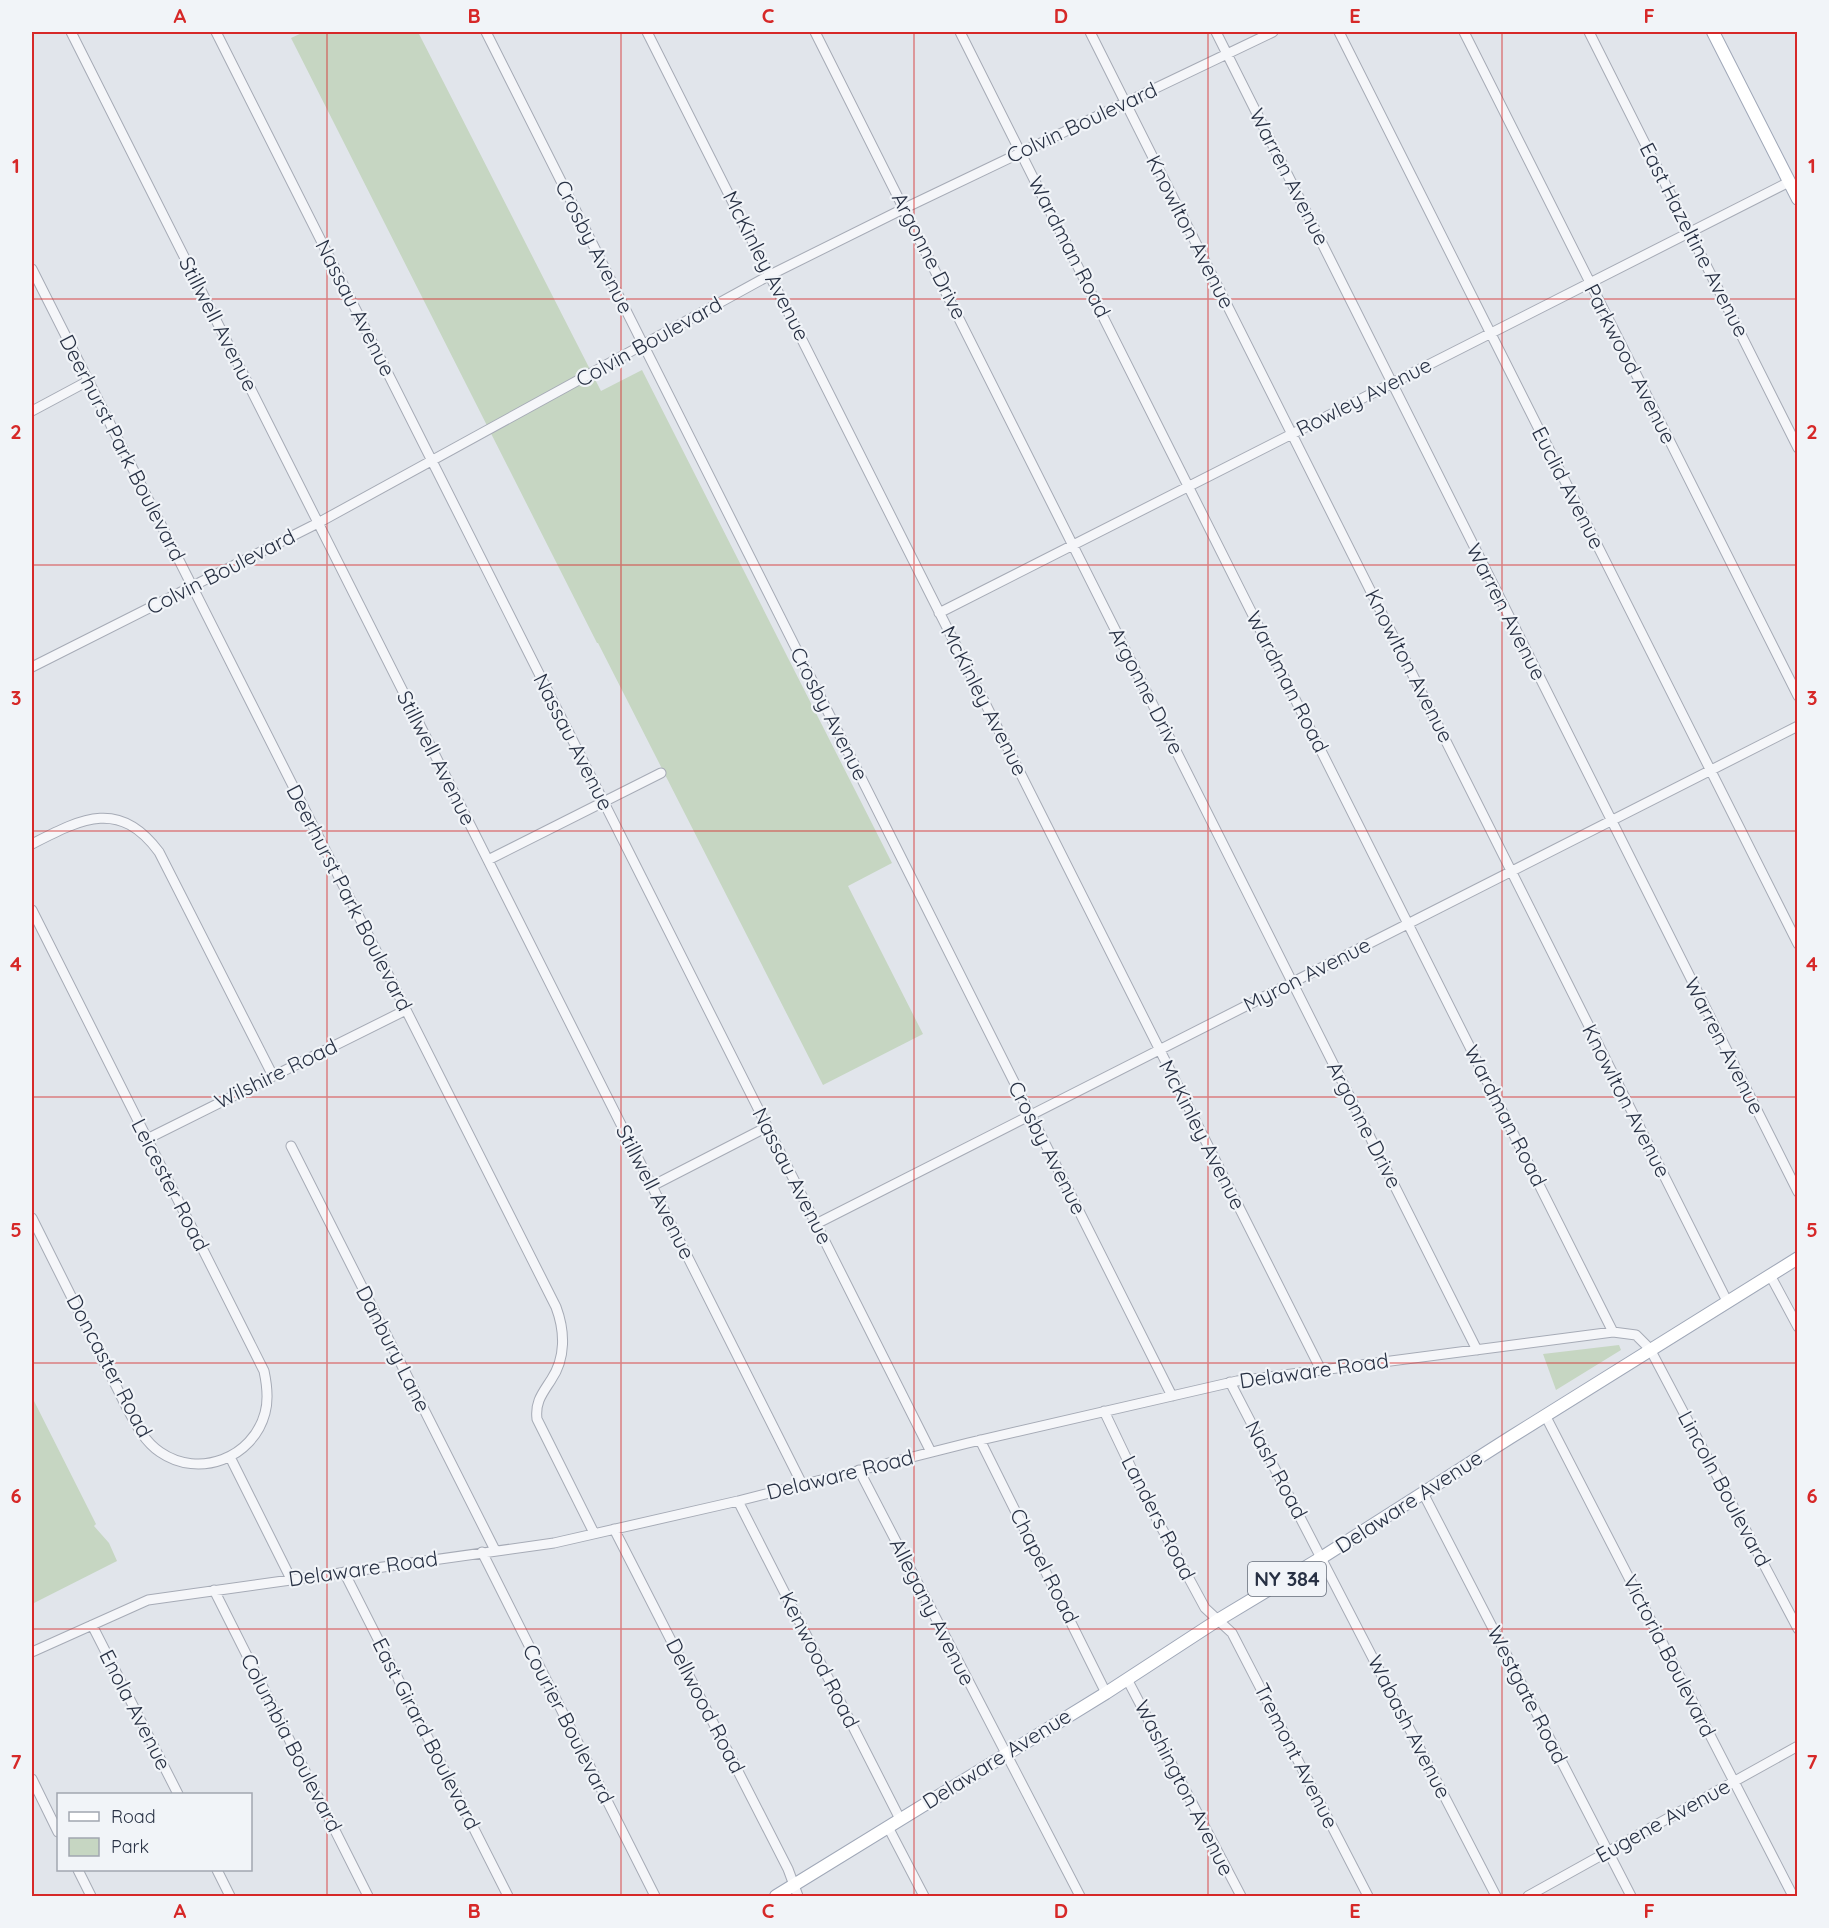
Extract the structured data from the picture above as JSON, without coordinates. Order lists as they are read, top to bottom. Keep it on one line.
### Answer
{"streets":{"main road":["Delaware Avenue","NY 384"],"street":["Colvin Boulevard","Warren Avenue","Knowlton Avenue","East Hazeltine Avenue","Crosby Avenue","Wardman Road","Argonne Drive","McKinley Avenue","Nassau Avenue","Stillwell Avenue","Parkwood Avenue","Rowley Avenue","Deerhurst Park Boulevard","Euclid Avenue","Myron Avenue","Wilshire Road","Leicester Road","Danbury Lane","Doncaster Road","Delaware Road","Nash Road","Lincoln Boulevard","Landers Road","Chapel Road","Allegany Avenue","Victoria Boulevard","Kenwood Road","Westgate Road","Dellwood Road","Enola Avenue","Courier Boulevard","Wabash Avenue","East Girard Boulevard","Columbia Boulevard","Tremont Avenue","Washington Avenue","Eugene Avenue"]},"crossings":[["Colvin Boulevard","Warren Avenue"],["Colvin Boulevard","Knowlton Avenue"],["Colvin Boulevard","Crosby Avenue"],["Colvin Boulevard","Wardman Road"],["Colvin Boulevard","Argonne Drive"],["Colvin Boulevard","McKinley Avenue"],["Colvin Boulevard","Nassau Avenue"],["Colvin Boulevard","Stillwell Avenue"],["Colvin Boulevard","Deerhurst Park Boulevard"],["Warren Avenue","Rowley Avenue"],["Warren Avenue","Myron Avenue"],["Knowlton Avenue","Rowley Avenue"],["Knowlton Avenue","Myron Avenue"],["Knowlton Avenue","Delaware Avenue"],["East Hazeltine Avenue","Rowley Avenue"],["Crosby Avenue","Myron Avenue"],["Crosby Avenue","Delaware Road"],["Wardman Road","Rowley Avenue"],["Wardman Road","Myron Avenue"],["Wardman Road","Delaware Road"],["Argonne Drive","Rowley Avenue"],["Argonne Drive","Myron Avenue"],["Argonne Drive","Delaware Road"],["McKinley Avenue","Rowley Avenue"],["McKinley Avenue","Myron Avenue"],["McKinley Avenue","Delaware Road"],["Nassau Avenue","Myron Avenue"],["Nassau Avenue","Delaware Road"],["Stillwell Avenue","Delaware Road"],["Parkwood Avenue","Rowley Avenue"],["Rowley Avenue","Euclid Avenue"],["Deerhurst Park Boulevard","Wilshire Road"],["Deerhurst Park Boulevard","Delaware Road"],["Euclid Avenue","Myron Avenue"],["Wilshire Road","Leicester Road"],["Leicester Road","Doncaster Road"],["Danbury Lane","Delaware Road"],["Delaware Road","Nash Road"],["Delaware Road","Lincoln Boulevard"],["Delaware Road","Delaware Avenue"],["Delaware Road","Landers Road"],["Delaware Road","Chapel Road"],["Delaware Road","Allegany Avenue"],["Delaware Road","Kenwood Road"],["Delaware Road","Dellwood Road"],["Delaware Road","Enola Avenue"],["Delaware Road","Courier Boulevard"],["Delaware Road","East Girard Boulevard"],["Delaware Road","Columbia Boulevard"],["Nash Road","Delaware Avenue"],["Nash Road","Wabash Avenue"],["Lincoln Boulevard","Delaware Avenue"],["Delaware Avenue","Landers Road"],["Delaware Avenue","Chapel Road"],["Delaware Avenue","Allegany Avenue"],["Delaware Avenue","Victoria Boulevard"],["Delaware Avenue","Kenwood Road"],["Delaware Avenue","Westgate Road"],["Delaware Avenue","Dellwood Road"],["Delaware Avenue","Wabash Avenue"],["Delaware Avenue","Tremont Avenue"],["Delaware Avenue","Washington Avenue"],["Landers Road","Tremont Avenue"],["Victoria Boulevard","Eugene Avenue"],["Westgate Road","Eugene Avenue"]],"legend":["Road","Park"],"grid":{"columns":["A","B","C","D","E","F"],"rows":["1","2","3","4","5","6","7"]}}
